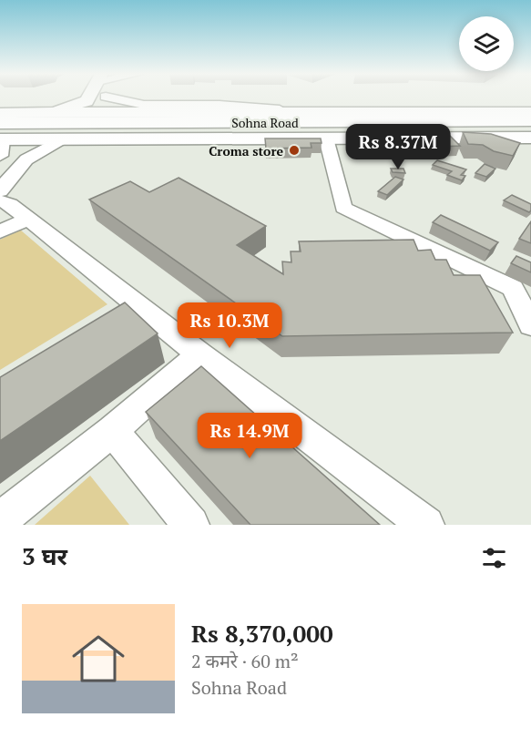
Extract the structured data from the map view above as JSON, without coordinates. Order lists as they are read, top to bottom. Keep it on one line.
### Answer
{"streets":{"highway":["Sohna Road"]},"places":["Croma store"],"page":{"price":["Rs 8.37M","Rs 10.3M","Rs 14.9M"],"heading":"3 घर","list":[{"name":"Rs 8,370,000","note":"2 कमरे · 60 m² · Sohna Road"}]}}
